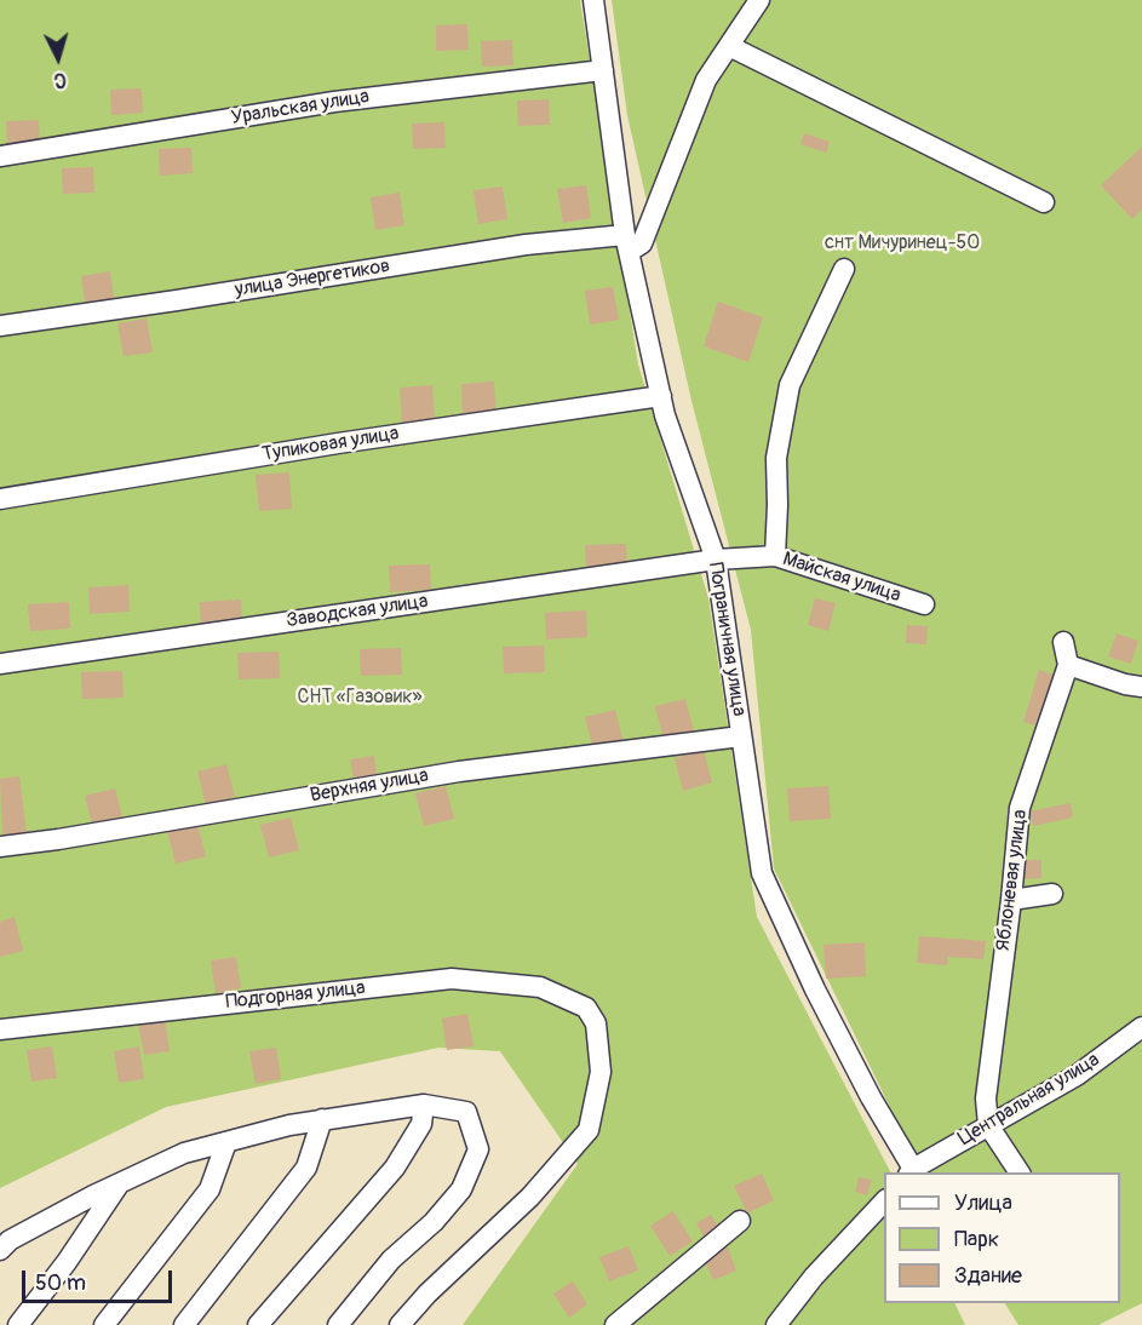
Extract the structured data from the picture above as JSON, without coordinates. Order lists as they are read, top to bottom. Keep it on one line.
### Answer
{"streets":{"street":["Уральская улица","улица Энергетиков","Тупиковая улица","Майская улица","Заводская улица","Пограничная улица","Верхняя улица","Яблоневая улица","Подгорная улица","Центральная улица"]},"crossings":[["Уральская улица","Пограничная улица"],["улица Энергетиков","Пограничная улица"],["Тупиковая улица","Пограничная улица"],["Майская улица","Заводская улица"],["Майская улица","Пограничная улица"],["Заводская улица","Пограничная улица"],["Пограничная улица","Верхняя улица"],["Пограничная улица","Центральная улица"],["Яблоневая улица","Центральная улица"]],"parks":["снт Мичуринец-50","СНТ «Газовик»"],"legend":["Улица","Парк","Здание"],"scale_bar":"50 m","north":"bottom"}
